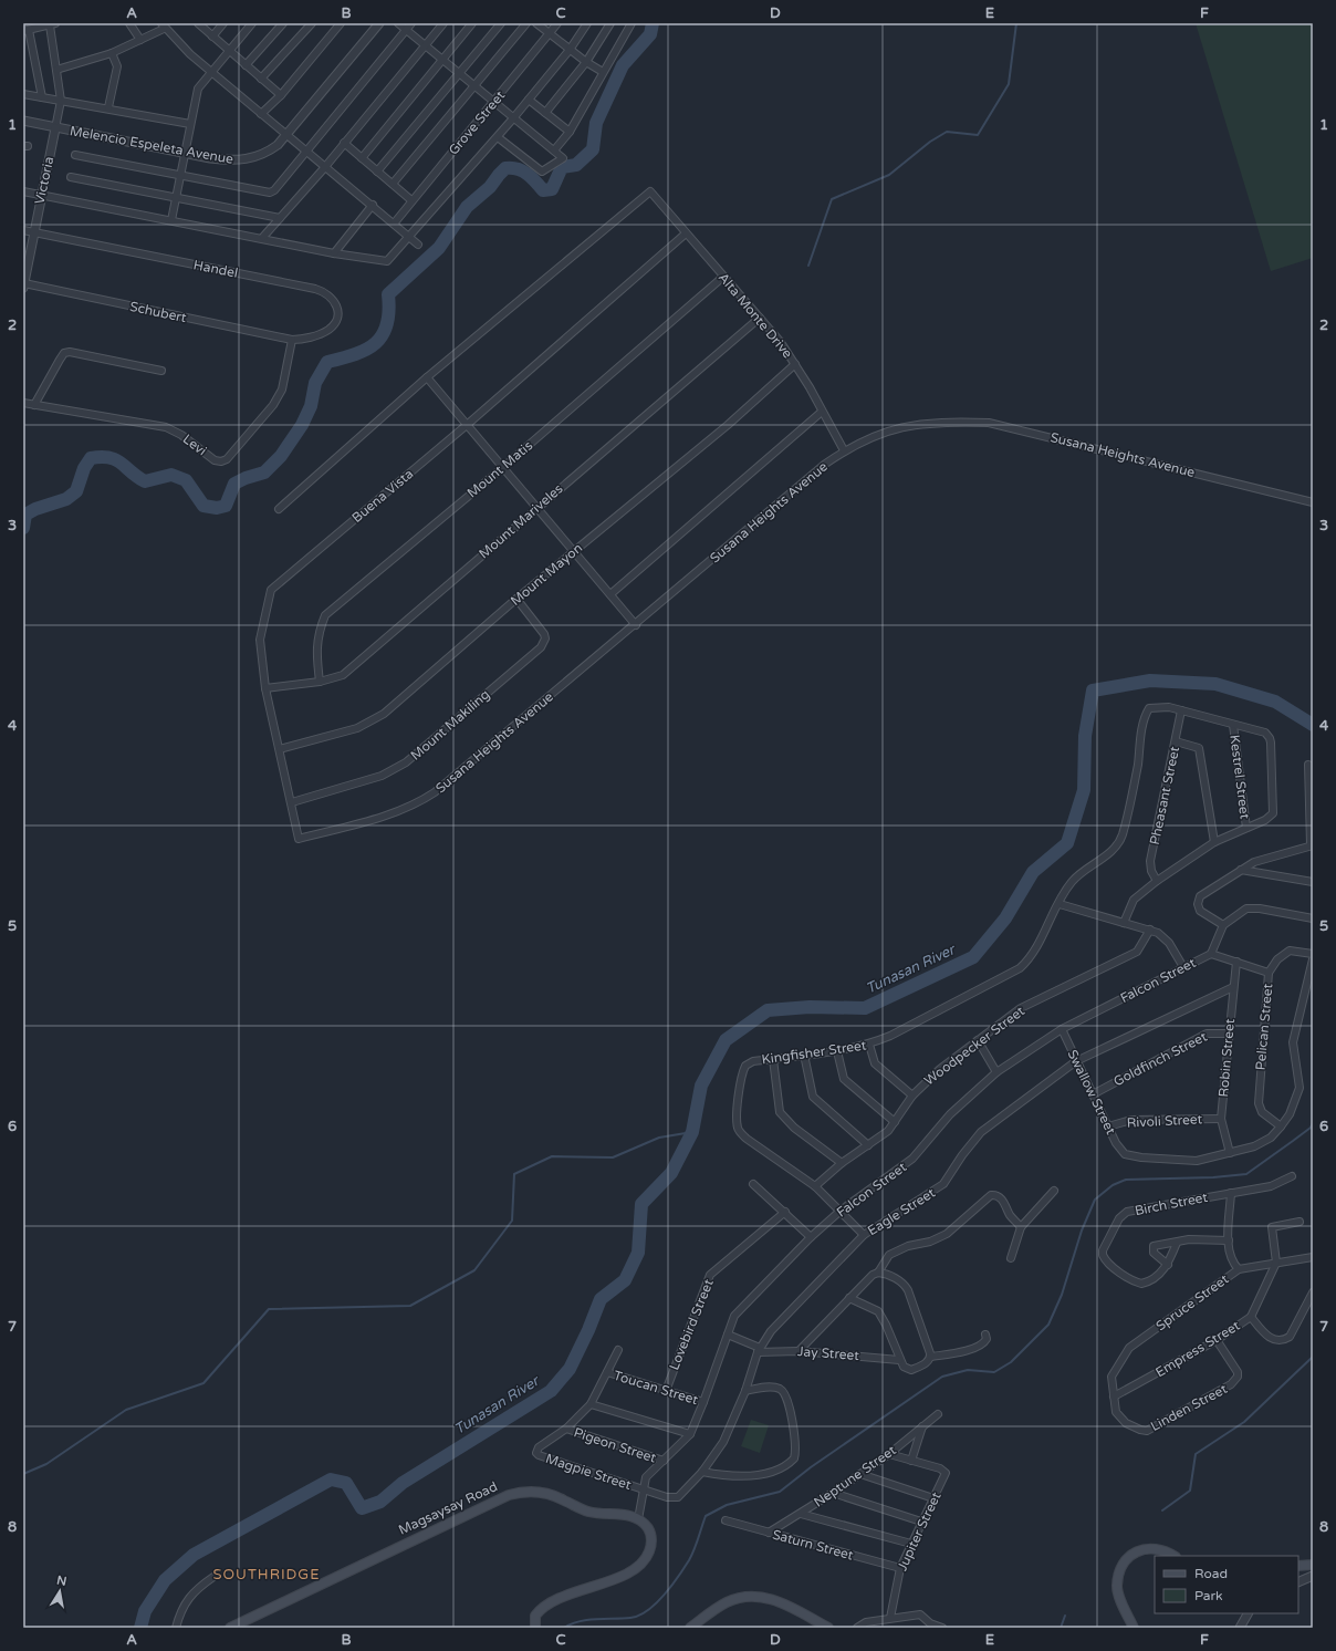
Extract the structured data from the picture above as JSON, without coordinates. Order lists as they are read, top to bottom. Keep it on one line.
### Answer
{"streets":{"main road":["Magsaysay Road"],"street":["Grove Street","Melencio Espeleta Avenue","Victoria","Handel","Schubert","Alta Monte Drive","Levi","Susana Heights Avenue","Mount Matis","Buena Vista","Mount Mariveles","Mount Mayon","Mount Makiling","Kestrel Street","Pheasant Street","Falcon Street","Pelican Street","Woodpecker Street","Kingfisher Street","Robin Street","Goldfinch Street","Swallow Street","Rivoli Street","Birch Street","Eagle Street","Spruce Street","Lovebird Street","Empress Street","Jay Street","Toucan Street","Linden Street","Pigeon Street","Magpie Street","Neptune Street","Jupiter Street","Saturn Street"]},"crossings":[["Melencio Espeleta Avenue","Victoria"],["Victoria","Handel"],["Victoria","Schubert"],["Handel","Schubert"],["Handel","Levi"],["Schubert","Levi"],["Alta Monte Drive","Susana Heights Avenue"],["Alta Monte Drive","Mount Matis"],["Alta Monte Drive","Buena Vista"],["Alta Monte Drive","Mount Mariveles"],["Alta Monte Drive","Mount Mayon"],["Susana Heights Avenue","Buena Vista"],["Mount Matis","Mount Mariveles"],["Buena Vista","Mount Mariveles"],["Buena Vista","Mount Mayon"],["Buena Vista","Mount Makiling"],["Mount Mayon","Mount Makiling"],["Pheasant Street","Kingfisher Street"],["Falcon Street","Kingfisher Street"],["Falcon Street","Swallow Street"],["Falcon Street","Eagle Street"],["Falcon Street","Toucan Street"],["Falcon Street","Pigeon Street"],["Falcon Street","Magpie Street"],["Falcon Street","Magsaysay Road"],["Woodpecker Street","Kingfisher Street"],["Kingfisher Street","Eagle Street"],["Robin Street","Goldfinch Street"],["Robin Street","Swallow Street"],["Robin Street","Rivoli Street"],["Robin Street","Eagle Street"],["Goldfinch Street","Swallow Street"],["Swallow Street","Rivoli Street"],["Swallow Street","Eagle Street"],["Eagle Street","Jay Street"],["Eagle Street","Magpie Street"],["Spruce Street","Empress Street"],["Spruce Street","Linden Street"],["Lovebird Street","Toucan Street"],["Empress Street","Linden Street"],["Toucan Street","Magpie Street"],["Pigeon Street","Magpie Street"],["Neptune Street","Saturn Street"],["Jupiter Street","Saturn Street"]],"districts":["SOUTHRIDGE"],"water":["Tunasan River"],"legend":["Road","Park"],"north":"top","grid":{"columns":["A","B","C","D","E","F"],"rows":["1","2","3","4","5","6","7","8"]}}
